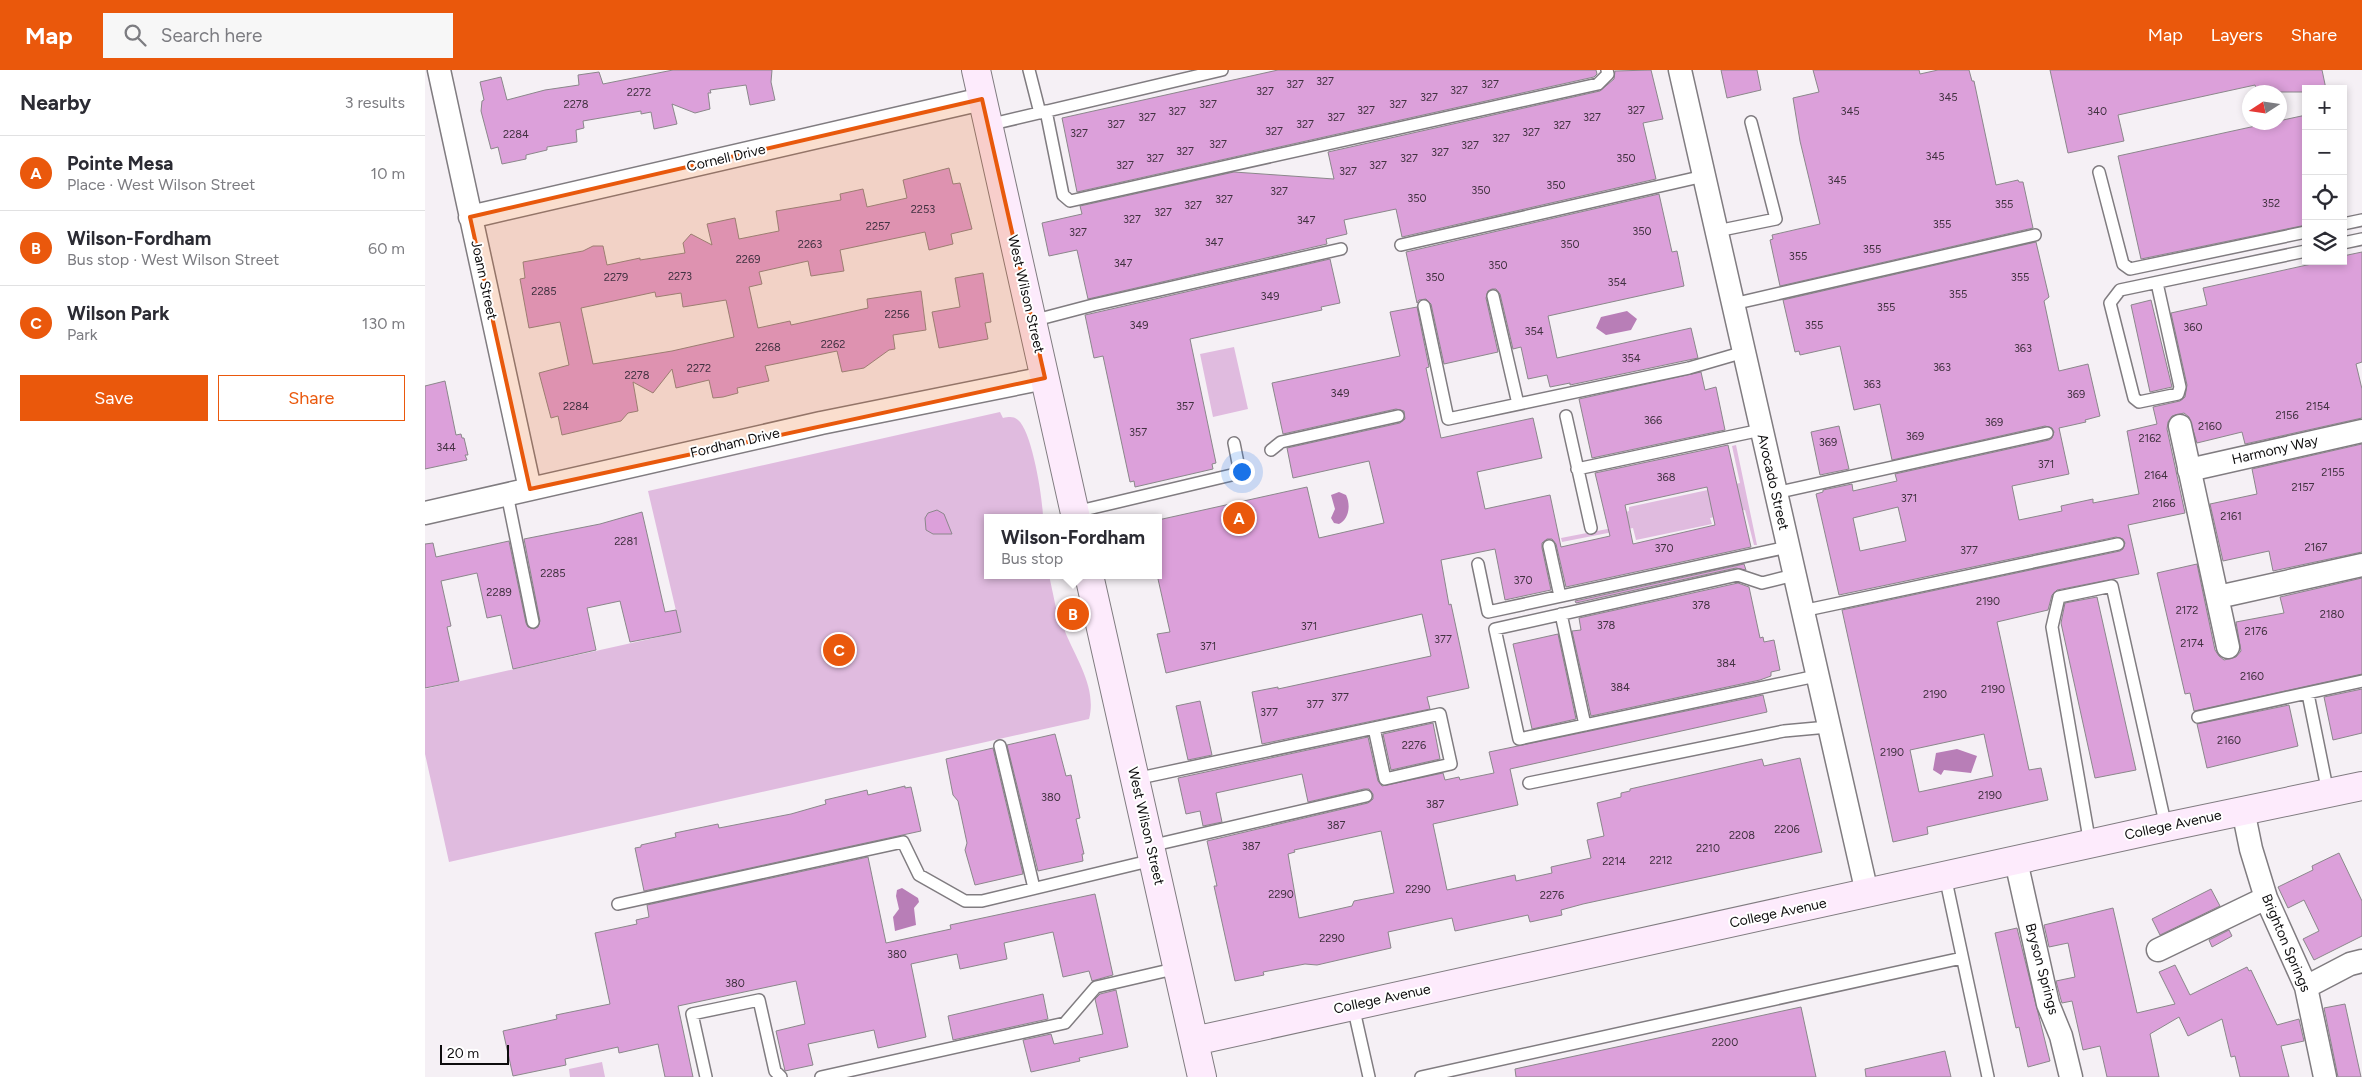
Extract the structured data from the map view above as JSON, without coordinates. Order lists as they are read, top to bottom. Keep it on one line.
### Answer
{"streets":{"street":["Cornell Drive","Joann Street","West Wilson Street","Fordham Drive","Harmony Way","Avocado Street","College Avenue","Brighton Springs","Bryson Springs"]},"crossings":[["Cornell Drive","Joann Street"],["Cornell Drive","West Wilson Street"],["Joann Street","Fordham Drive"],["West Wilson Street","Fordham Drive"],["West Wilson Street","College Avenue"],["Avocado Street","College Avenue"],["College Avenue","Brighton Springs"],["College Avenue","Bryson Springs"]],"house_numbers":["327","327","327","327","327","2272","327","345","2278","327","327","327","327","327","345","340","327","327","327","327","327","327","327","327","327","2284","327","327","327","327","327","345","327","327","350","327","327","327","345","350","350","327","350","327","352","355","327","2253","327","327","347","355","2257","350","327","347","2263","350","355","355","2269","347","350","2273","2279","350","355","354","2285","355","349","355","2256","349","355","360","354","2262","2268","363","354","363","2272","2278","363","349","369","2284","357","2154","2156","366","369","2160","357","369","2162","369","344","371","2155","2164","368","2157","371","2166","2161","2281","2167","370","377","2285","370","2289","2190","378","2172","2180","378","371","2176","377","2174","371","384","2160","384","2190","2190","377","377","377","2160","2276","2190","2190","380","387","387","2206","2208","387","2210","2212","2214","2290","2290","2276","2290","380","380","2200"],"scale_bar":"20 m","north":"left","page":{"header":"Map","search":"Search here","nav":["Map","Layers","Share"],"heading":["Nearby","3 results"],"map_buttons":["+","−"],"list":[{"mark":"A","name":"Pointe Mesa","note":"Place · West Wilson Street","value":"10 m"},{"mark":"B","name":"Wilson-Fordham","note":"Bus stop · West Wilson Street","value":"60 m"},{"mark":"C","name":"Wilson Park","note":"Park","value":"130 m"}],"buttons":["Save","Share"],"pins":["A","B","C"],"popup":["Wilson-Fordham","Bus stop"],"scale":"20 m"}}
